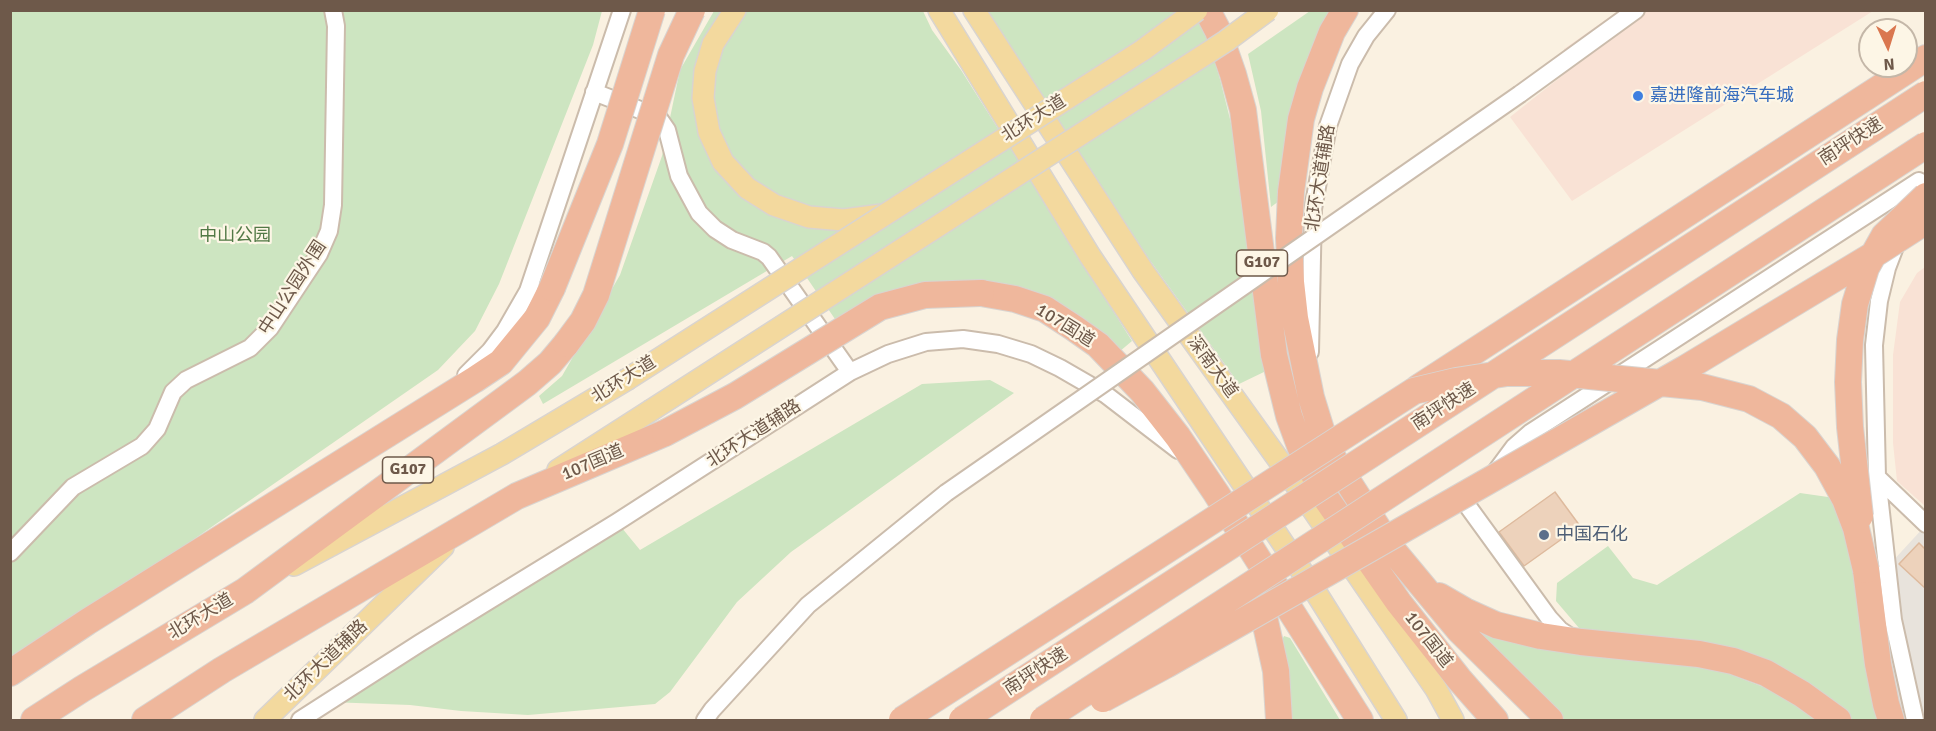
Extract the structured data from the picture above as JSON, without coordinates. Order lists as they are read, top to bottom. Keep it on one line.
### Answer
{"streets":{"highway":["北环大道","南坪快速","G107","107国道"],"main road":["北环大道辅路","深南大道"],"street":["中山公园外围"]},"crossings":[["北环大道","北环大道辅路"],["北环大道","G107"],["北环大道","107国道"],["北环大道辅路","107国道"]],"parks":["中山公园"],"places":["嘉进隆前海汽车城","中国石化"],"north":"bottom"}
